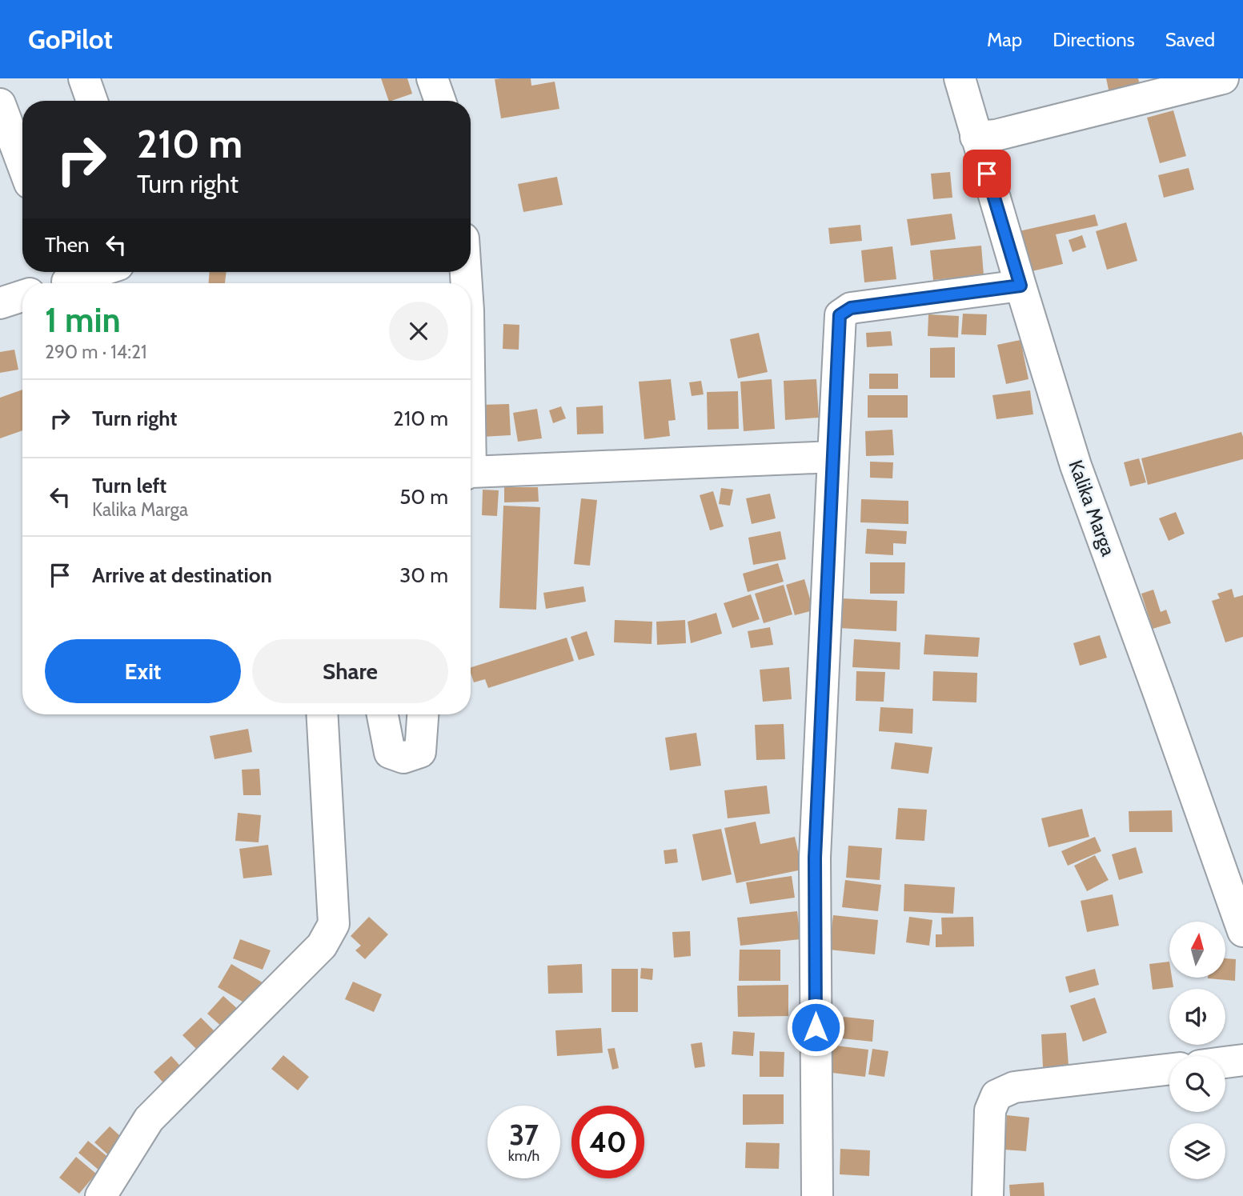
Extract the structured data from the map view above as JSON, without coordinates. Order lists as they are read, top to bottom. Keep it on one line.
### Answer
{"streets":{"street":["Kalika Marga"]},"north":"top","page":{"header":"GoPilot","nav":["Map","Directions","Saved"],"turn":["210 m","Turn right"],"then":"Then","heading":["1 min","290 m · 14:21"],"list":[{"name":"Turn right","value":"210 m"},{"name":"Turn left","note":"Kalika Marga","value":"50 m"},{"name":"Arrive at destination","value":"30 m"}],"buttons":["Exit","Share"],"speed":"37 km/h","limit":"40"}}
